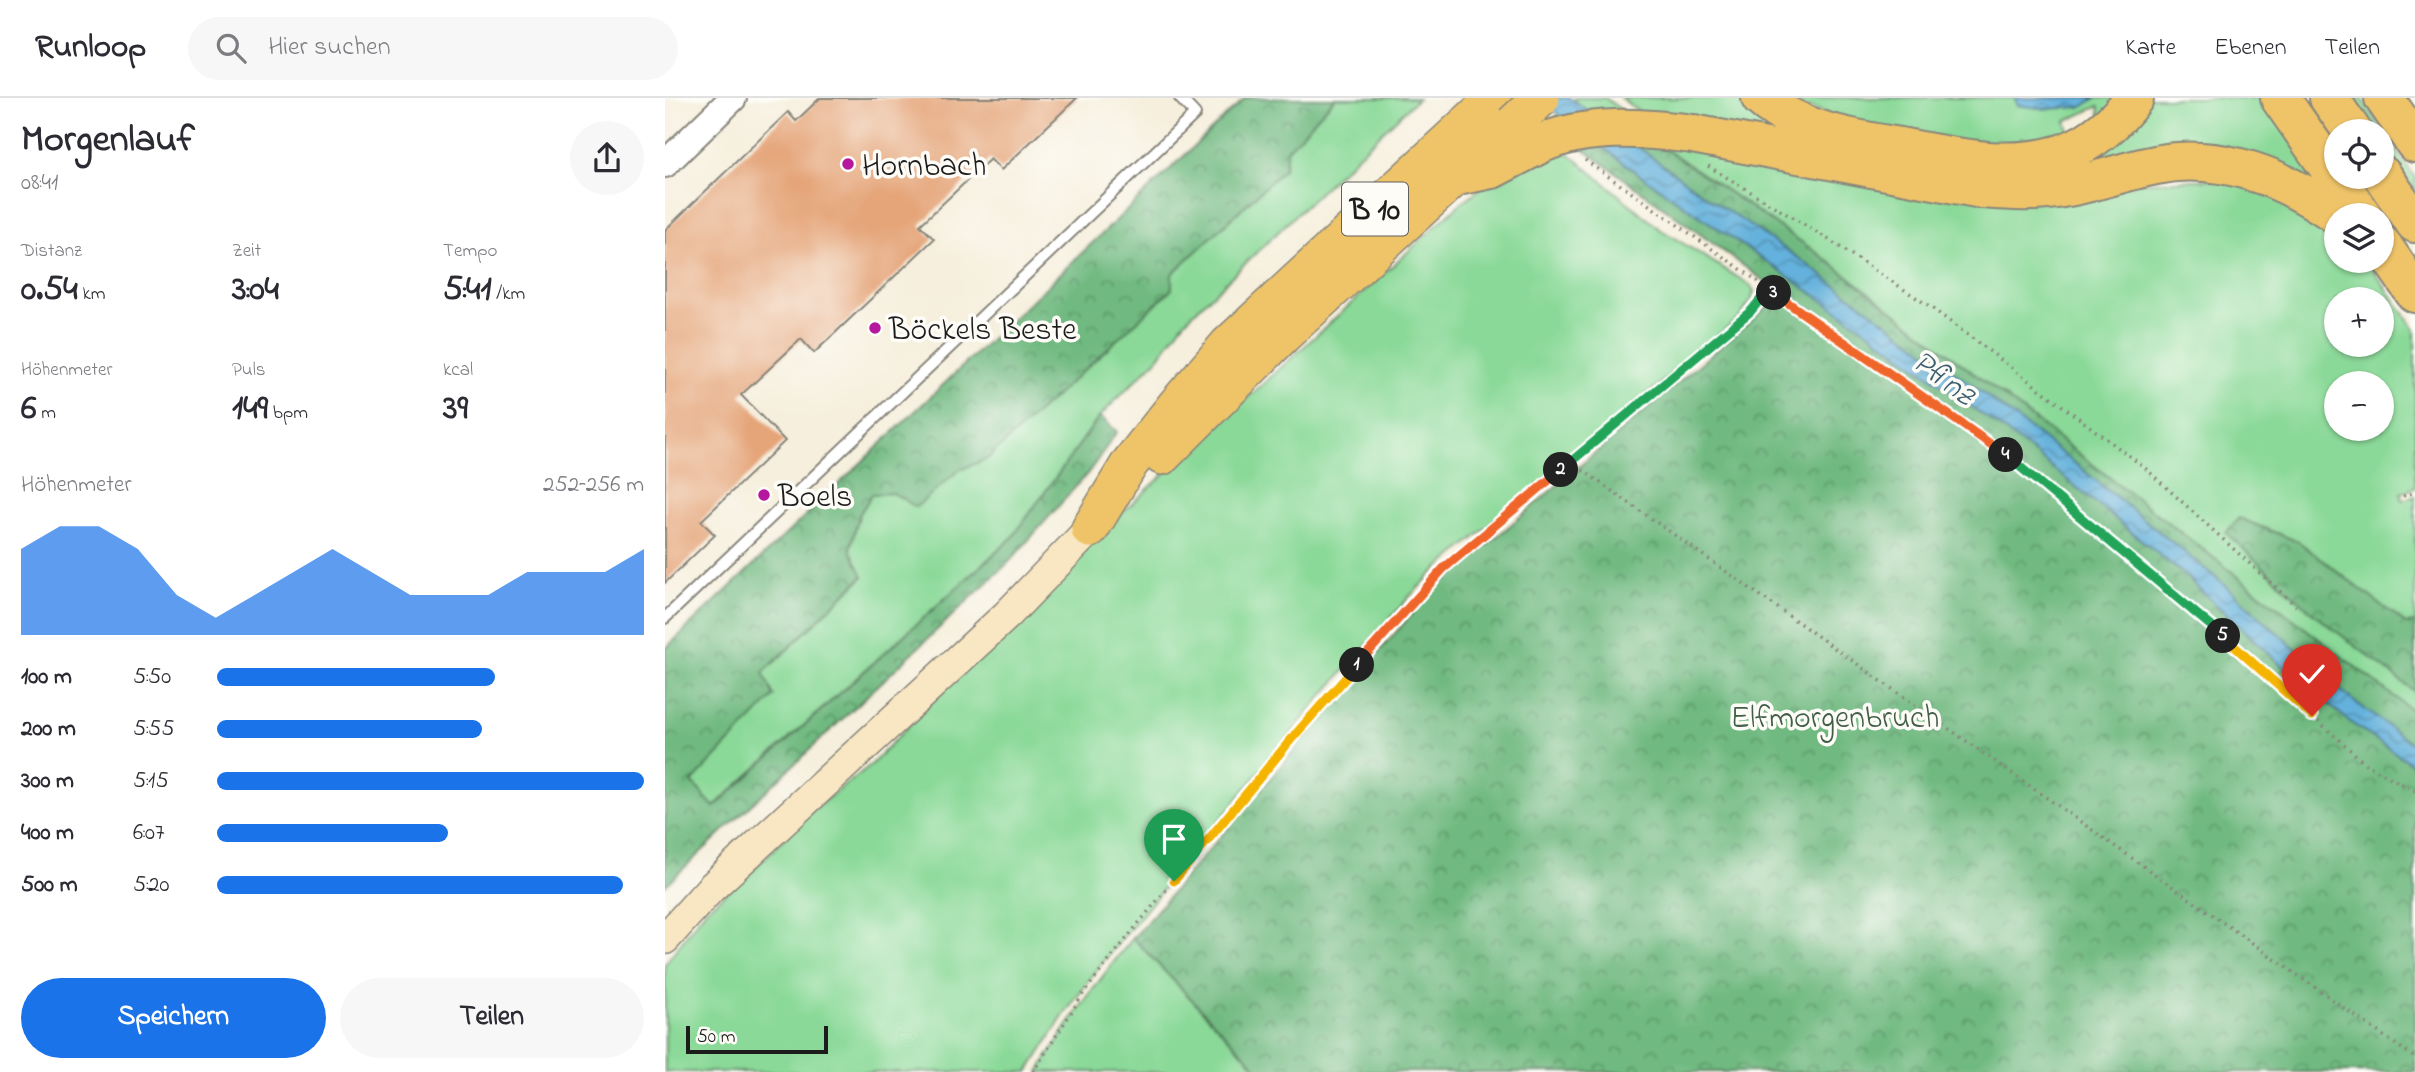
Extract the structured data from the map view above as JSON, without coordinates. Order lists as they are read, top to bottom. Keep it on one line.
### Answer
{"streets":{"highway":["B 10"]},"water":["Pfinz"],"parks":["Elfmorgenbruch"],"places":["Hornbach","Böckels Beste","Boels"],"scale_bar":"50 m","page":{"header":"Runloop","search":"Hier suchen","nav":["Karte","Ebenen","Teilen"],"heading":["Morgenlauf","08:41"],"map_buttons":["+","−"],"stats":[["Distanz","0.54 km"],["Zeit","3:04"],["Tempo","5:41 /km"],["Höhenmeter","6 m"],["Puls","149 bpm"],["kcal","39"]],"pins":["3","4","2","5","1"],"chart":["Höhenmeter","252–256 m"],"list":[{"name":"100 m","note":"5:50"},{"name":"200 m","note":"5:55"},{"name":"300 m","note":"5:15"},{"name":"400 m","note":"6:07"},{"name":"500 m","note":"5:20"}],"buttons":["Speichern","Teilen"],"scale":"50 m"}}
